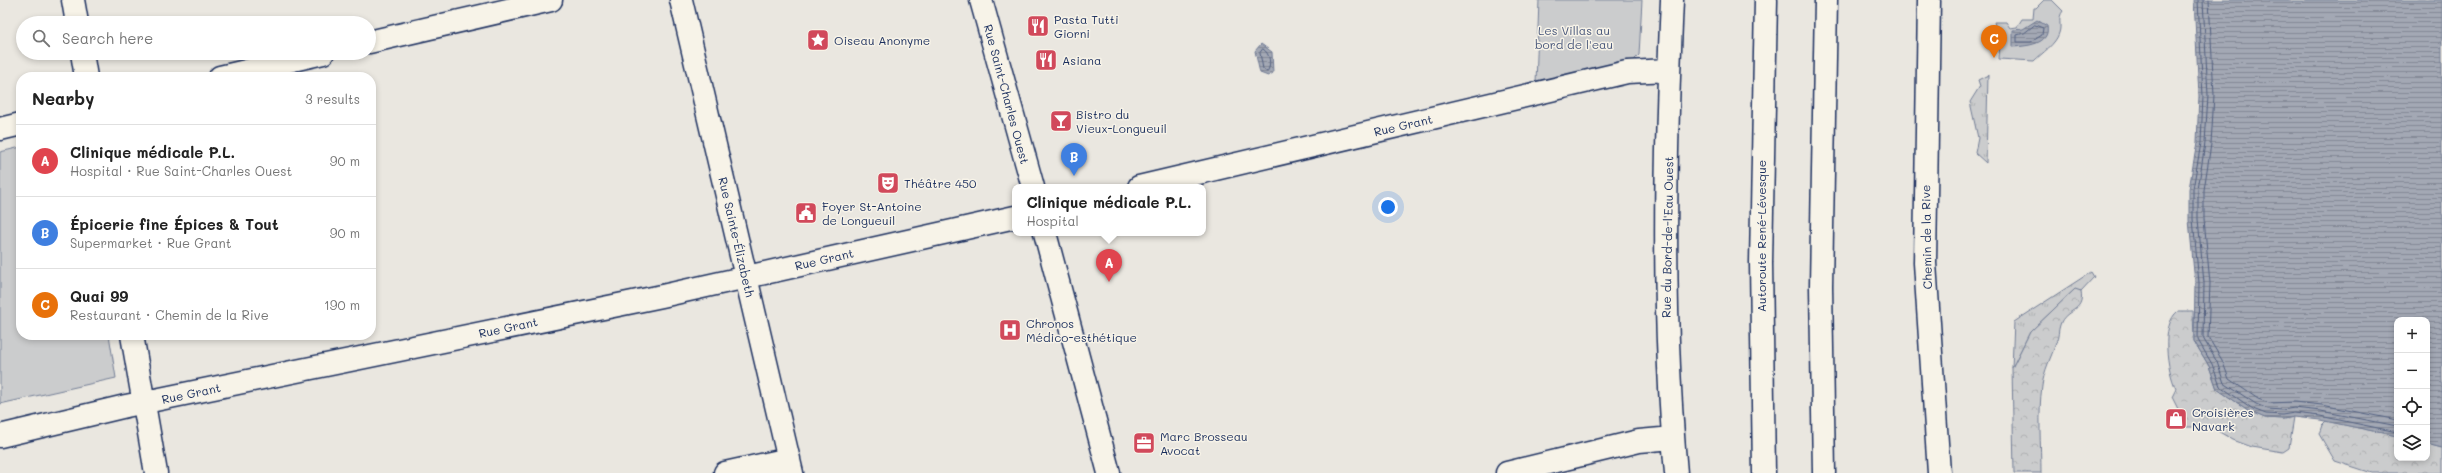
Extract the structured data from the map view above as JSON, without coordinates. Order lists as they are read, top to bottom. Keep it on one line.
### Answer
{"streets":{"main road":["Rue Saint-Charles Ouest","Rue Grant","Autoroute René-Lévesque","Rue Sainte-Élizabeth","Rue du Bord-de-l'Eau Ouest","Chemin de la Rive"]},"crossings":[["Rue Grant","Rue Sainte-Élizabeth"],["Rue Grant","Rue du Bord-de-l'Eau Ouest"]],"parks":["Les Villas au bord de l'eau"],"places":{"restaurant":["Pasta Tutti Giorni","Asiana"],"place":["Oiseau Anonyme"],"bar":["Bistro du Vieux-Longueuil"],"theatre":["Théâtre 450"],"public building":["Foyer St-Antoine de Longueuil"],"hospital":["Chronos Médico-esthétique"],"shop":["Croisières Navark"],"office":["Marc Brosseau Avocat"]},"page":{"search":"Search here","pins":["C","B","A"],"heading":["Nearby","3 results"],"list":[{"mark":"A","name":"Clinique médicale P.L.","note":"Hospital · Rue Saint-Charles Ouest","value":"90 m"},{"mark":"B","name":"Épicerie fine Épices & Tout","note":"Supermarket · Rue Grant","value":"90 m"},{"mark":"C","name":"Quai 99","note":"Restaurant · Chemin de la Rive","value":"190 m"}],"popup":["Clinique médicale P.L.","Hospital"],"map_buttons":["+","−"]}}
